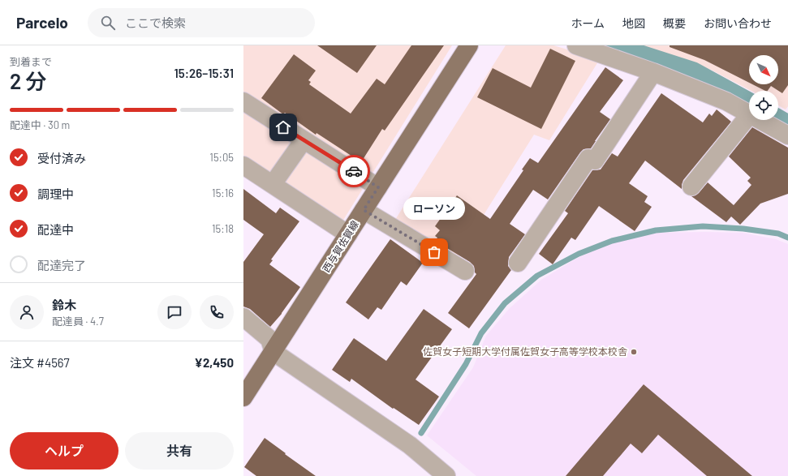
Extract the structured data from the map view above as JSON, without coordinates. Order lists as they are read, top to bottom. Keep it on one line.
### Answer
{"streets":{"main road":["西与賀佐賀線"]},"places":["ローソン","佐賀女子短期大学付属佐賀女子高等学校本校舎"],"north":"bottom right","page":{"header":"Parcelo","search":"ここで検索","nav":["ホーム","地図","概要","お問い合わせ"],"heading":["2 分","到着まで","15:26–15:31"],"panel":["鈴木","配達員 · 4.7","注文 #4567","¥2,450"],"bar":"配達中 · 30 m","list":[["受付済み","15:05"],["調理中","15:16"],["配達中","15:18"],"配達完了"],"bubble":"ローソン","buttons":["ヘルプ","共有"]}}
